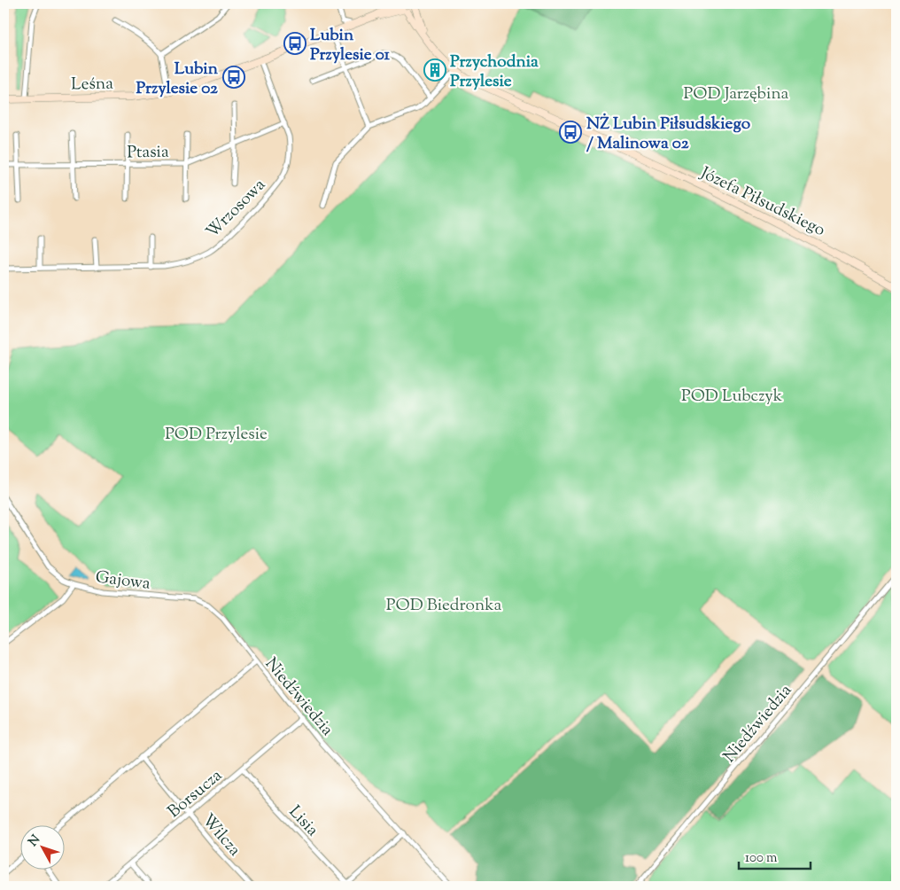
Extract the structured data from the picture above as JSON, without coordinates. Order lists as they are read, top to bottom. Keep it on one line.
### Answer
{"streets":{"street":["Leśna","Ptasia","Józefa Piłsudskiego","Wrzosowa","Gajowa","Niedźwiedzia","Borsucza","Lisia","Wilcza"]},"crossings":[["Leśna","Józefa Piłsudskiego"],["Leśna","Wrzosowa"],["Ptasia","Wrzosowa"],["Gajowa","Niedźwiedzia"],["Niedźwiedzia","Borsucza"],["Niedźwiedzia","Wilcza"],["Borsucza","Lisia"],["Borsucza","Wilcza"]],"parks":["POD Jarzębina","POD Lubczyk","POD Przylesie","POD Biedronka"],"places":{"bus stop":["Lubin Przylesie 01","Lubin Przylesie 02","NŻ Lubin Piłsudskiego / Malinowa 02"],"building":["Przychodnia Przylesie"]},"scale_bar":"100 m","north":"top left"}
